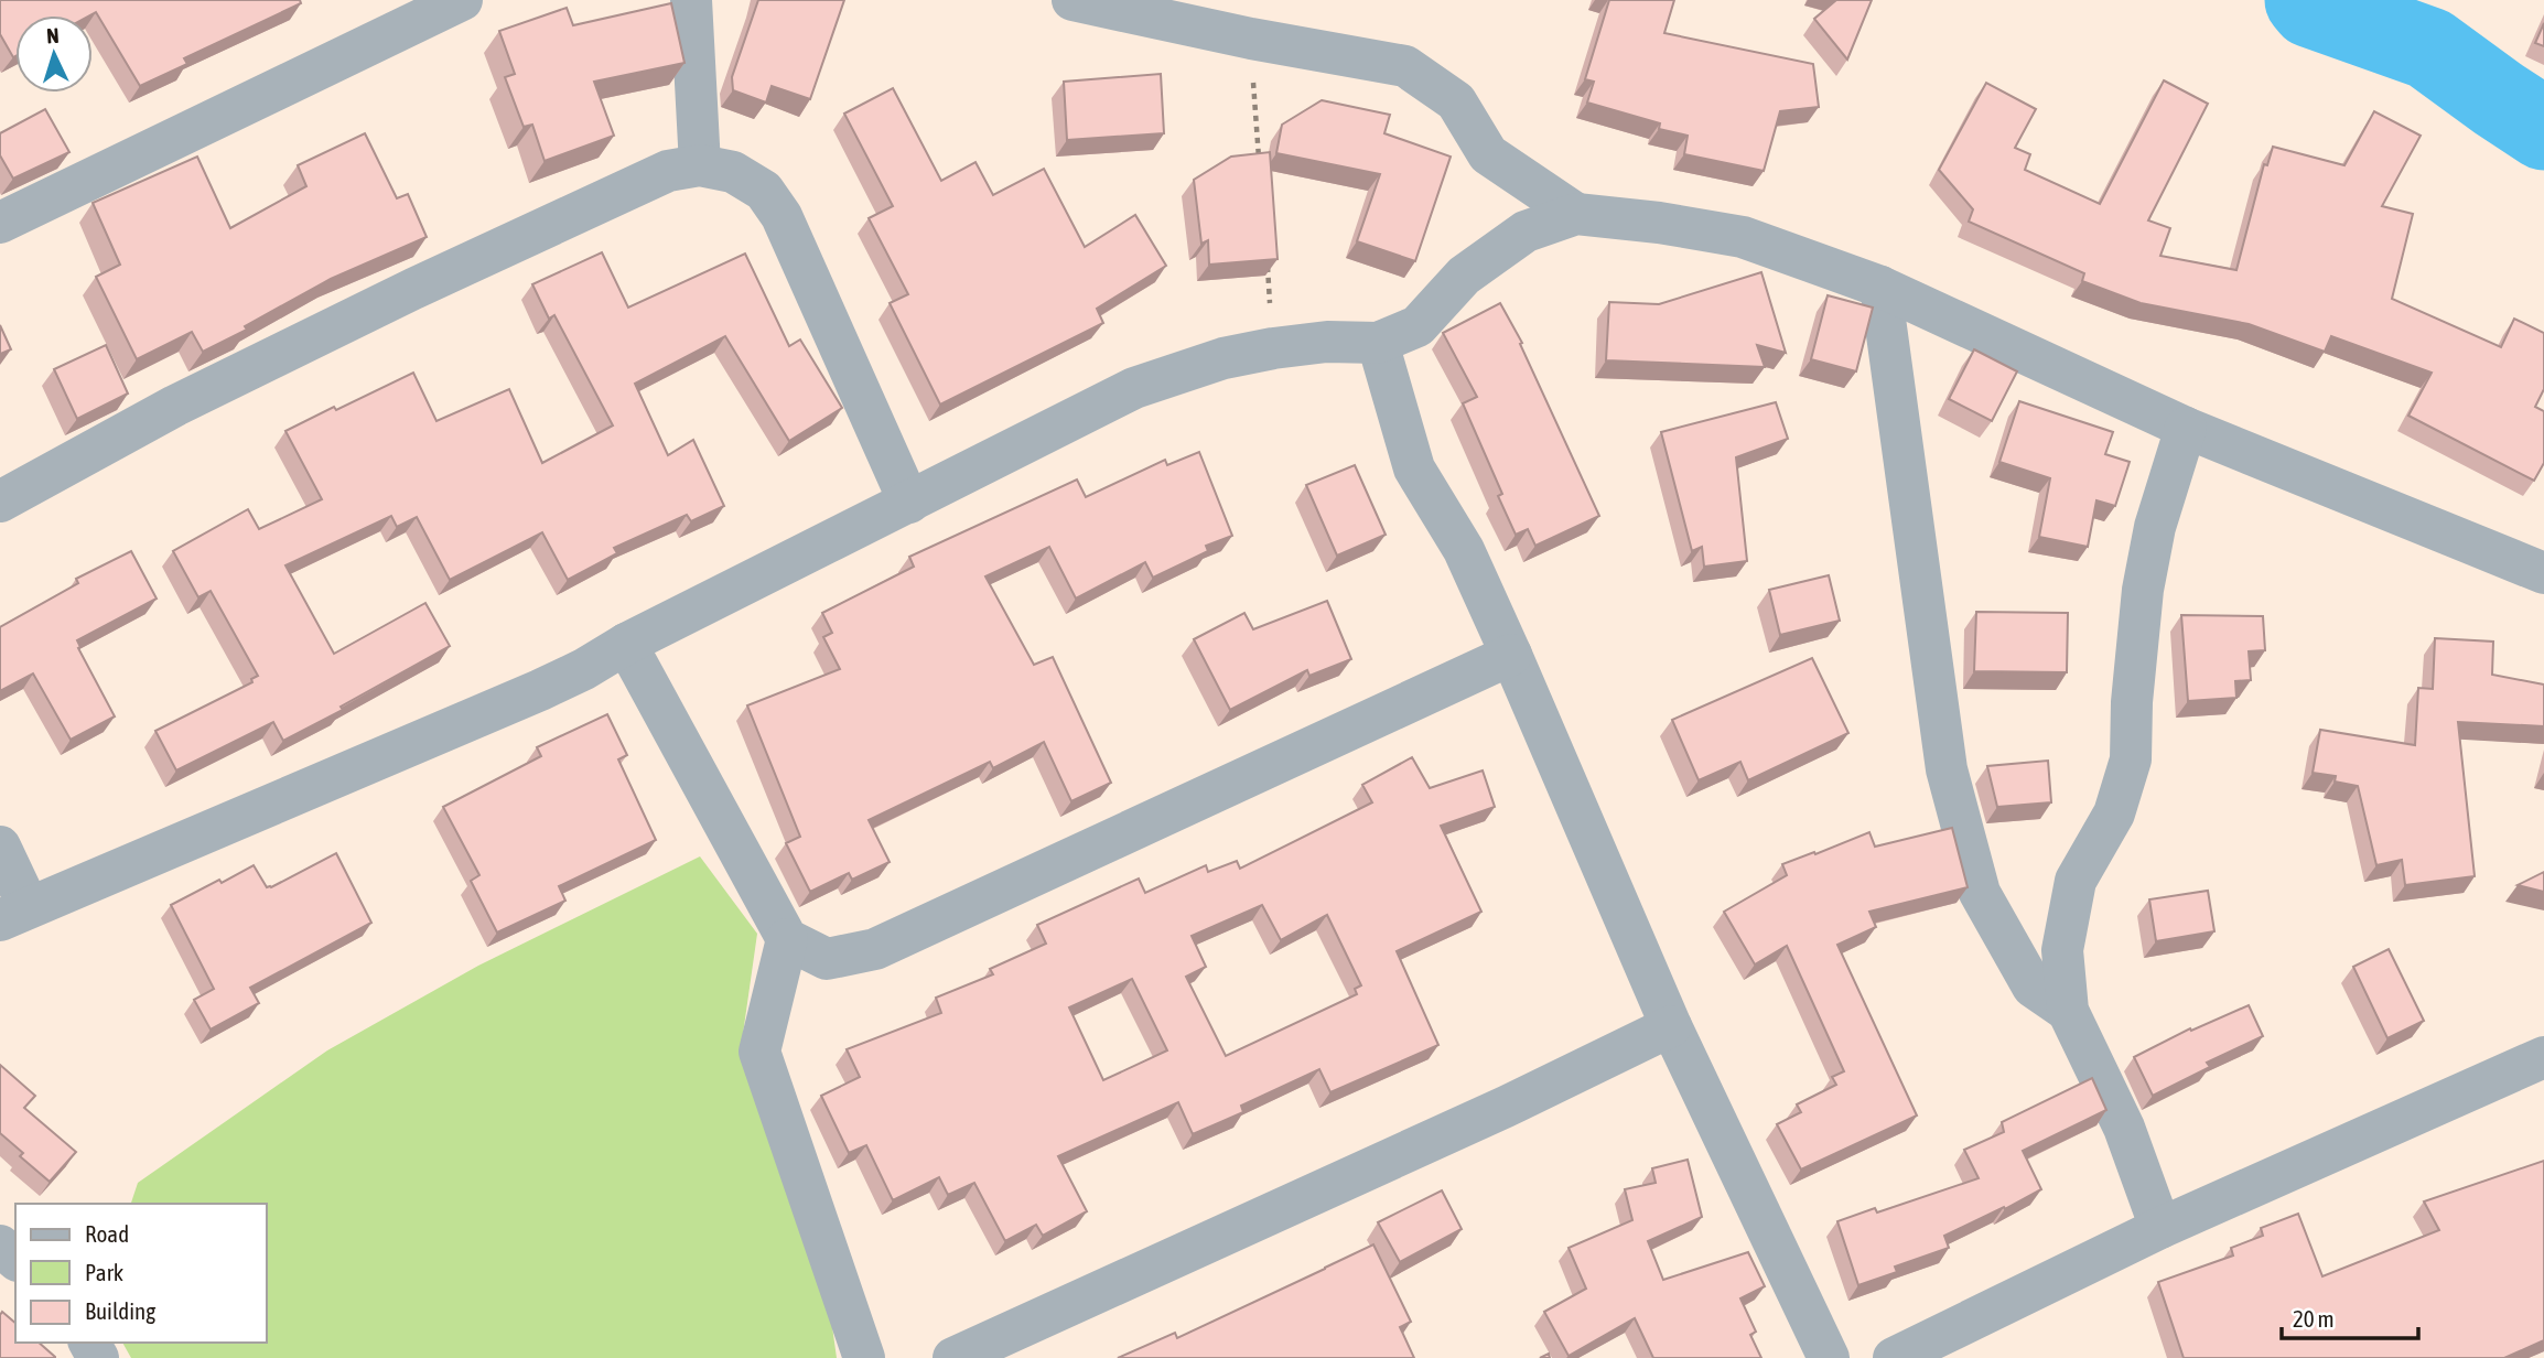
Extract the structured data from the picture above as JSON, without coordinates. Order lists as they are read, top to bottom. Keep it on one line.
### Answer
{"legend":["Road","Park","Building"],"scale_bar":"20 m","north":"top"}
